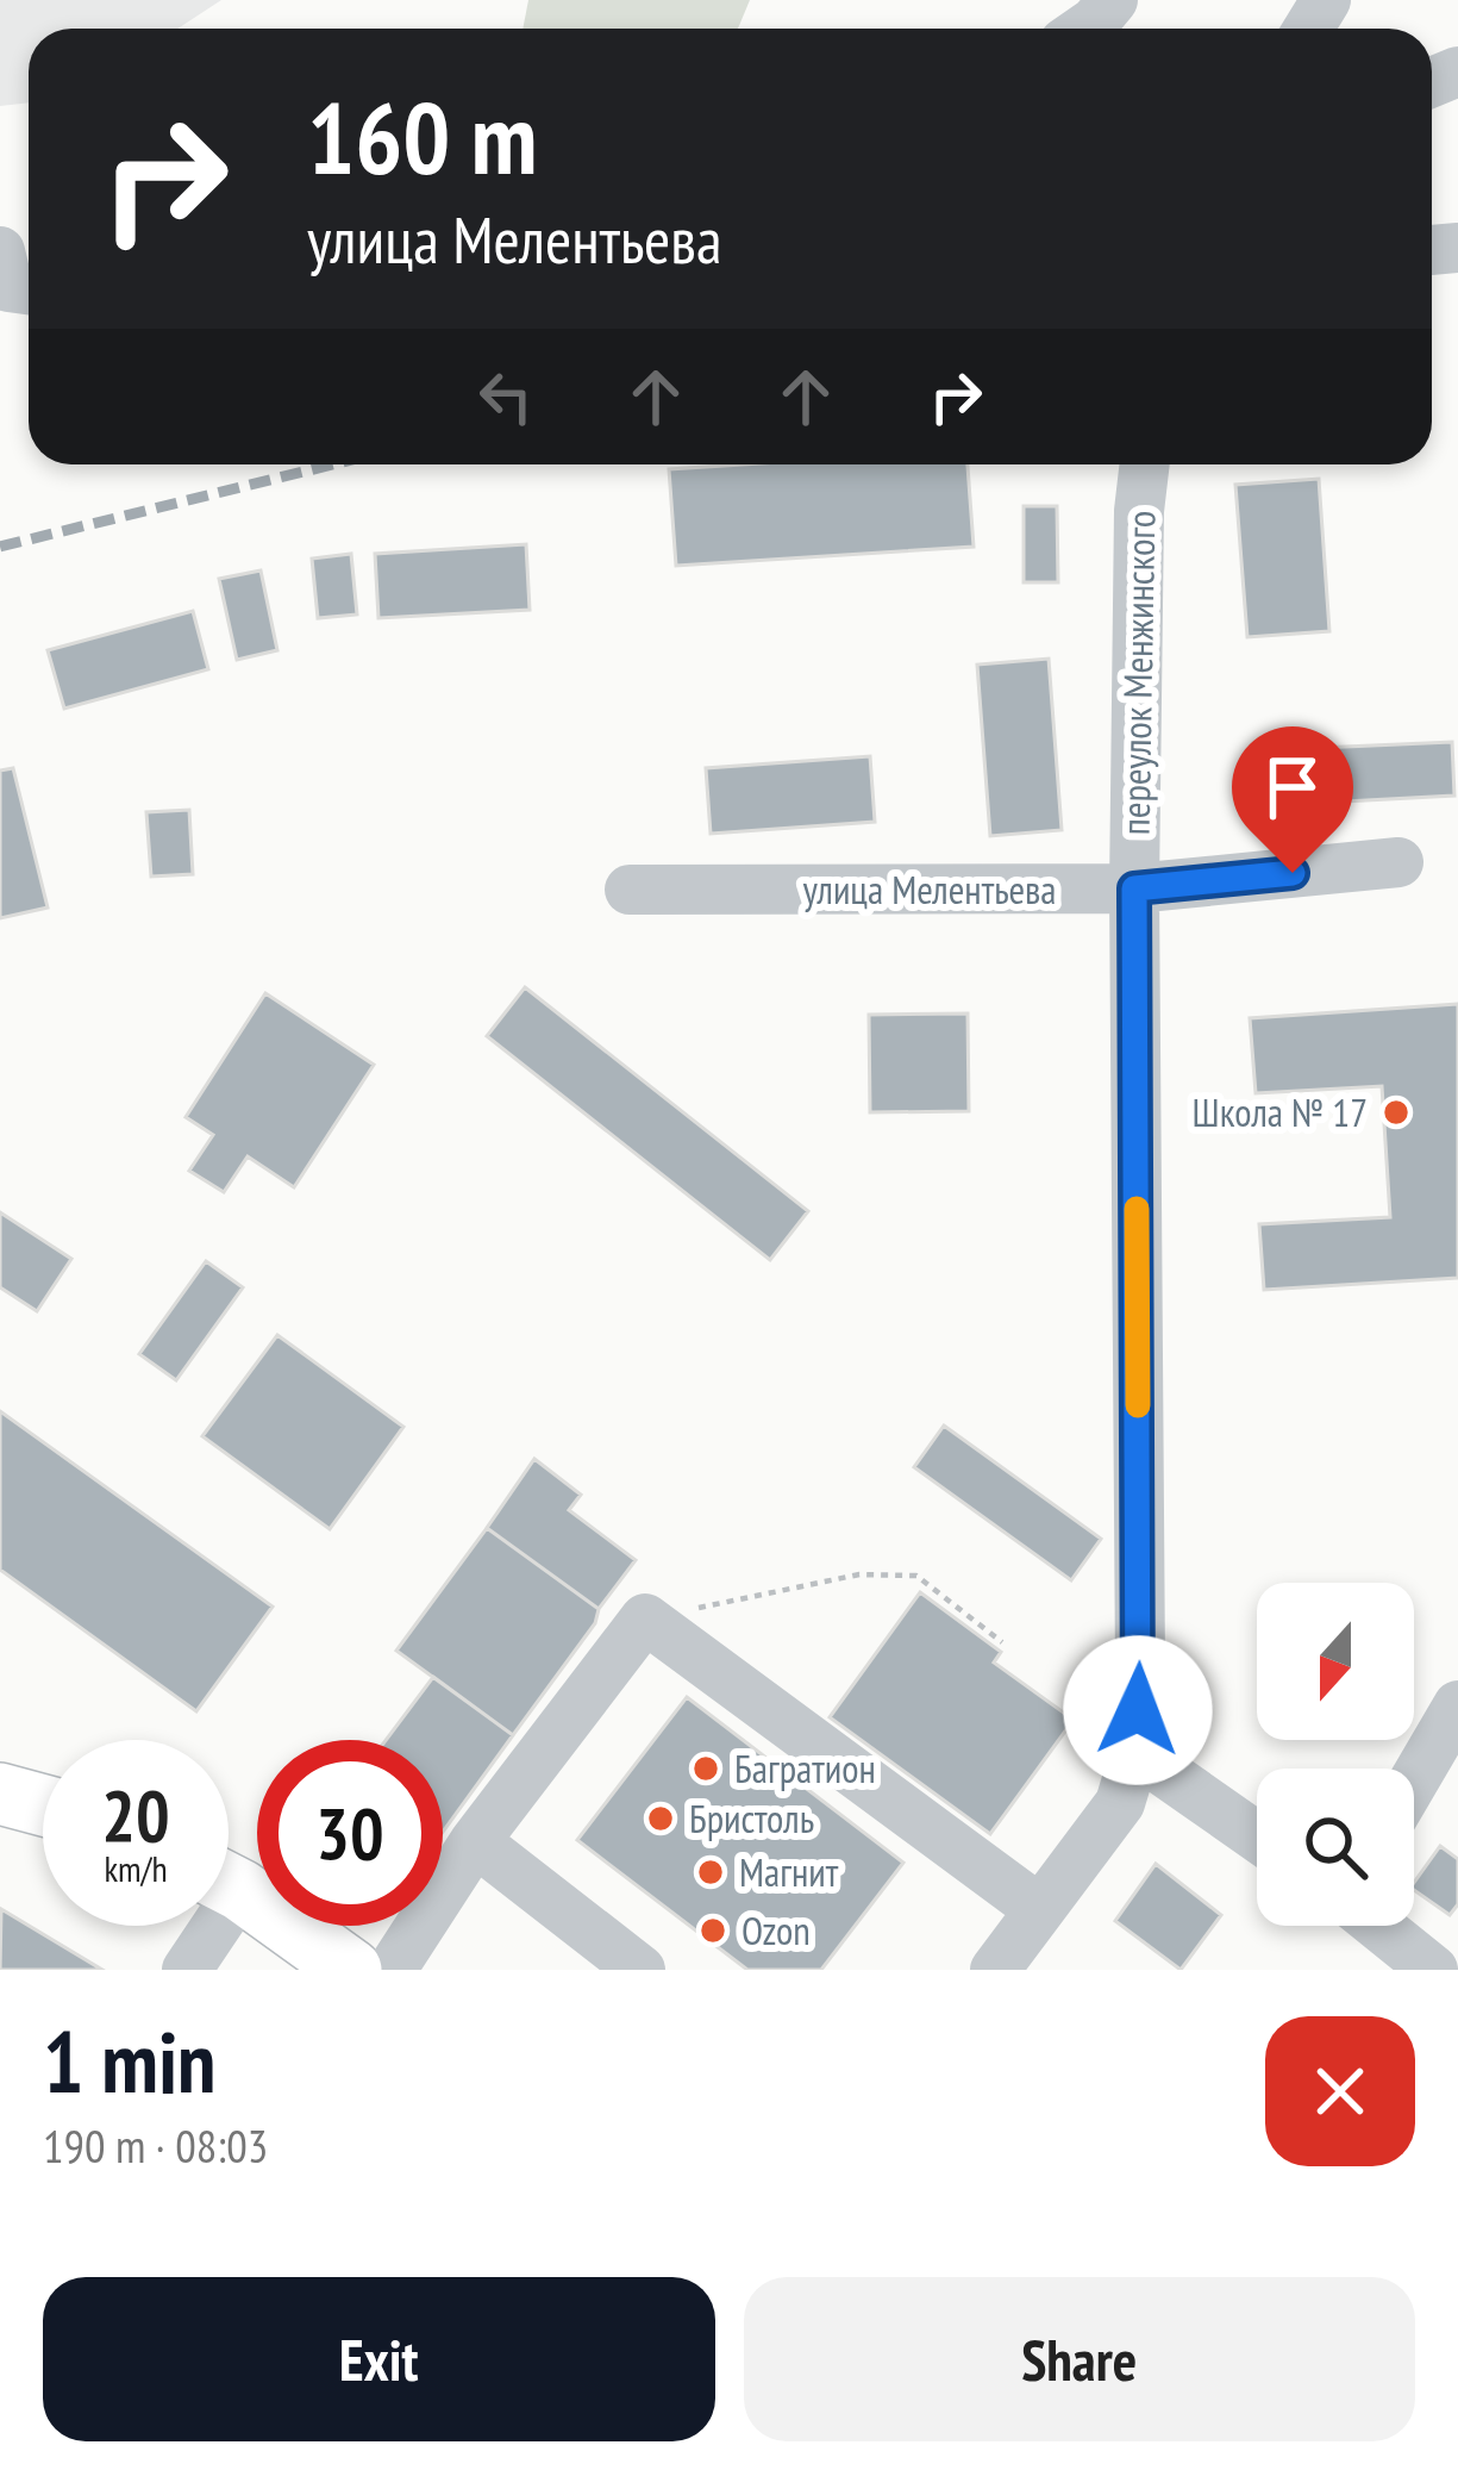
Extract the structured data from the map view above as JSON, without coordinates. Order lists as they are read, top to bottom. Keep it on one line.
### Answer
{"streets":{"street":["переулок Менжинского","улица Мелентьева"]},"crossings":[["переулок Менжинского","улица Мелентьева"]],"places":["Школа № 17","Багратион","Бристоль","Магнит","Ozon"],"north":"bottom","page":{"turn":["160 m","улица Мелентьева"],"speed":"20 km/h","limit":"30","heading":["1 min","190 m · 08:03"],"buttons":["Exit","Share"]}}
